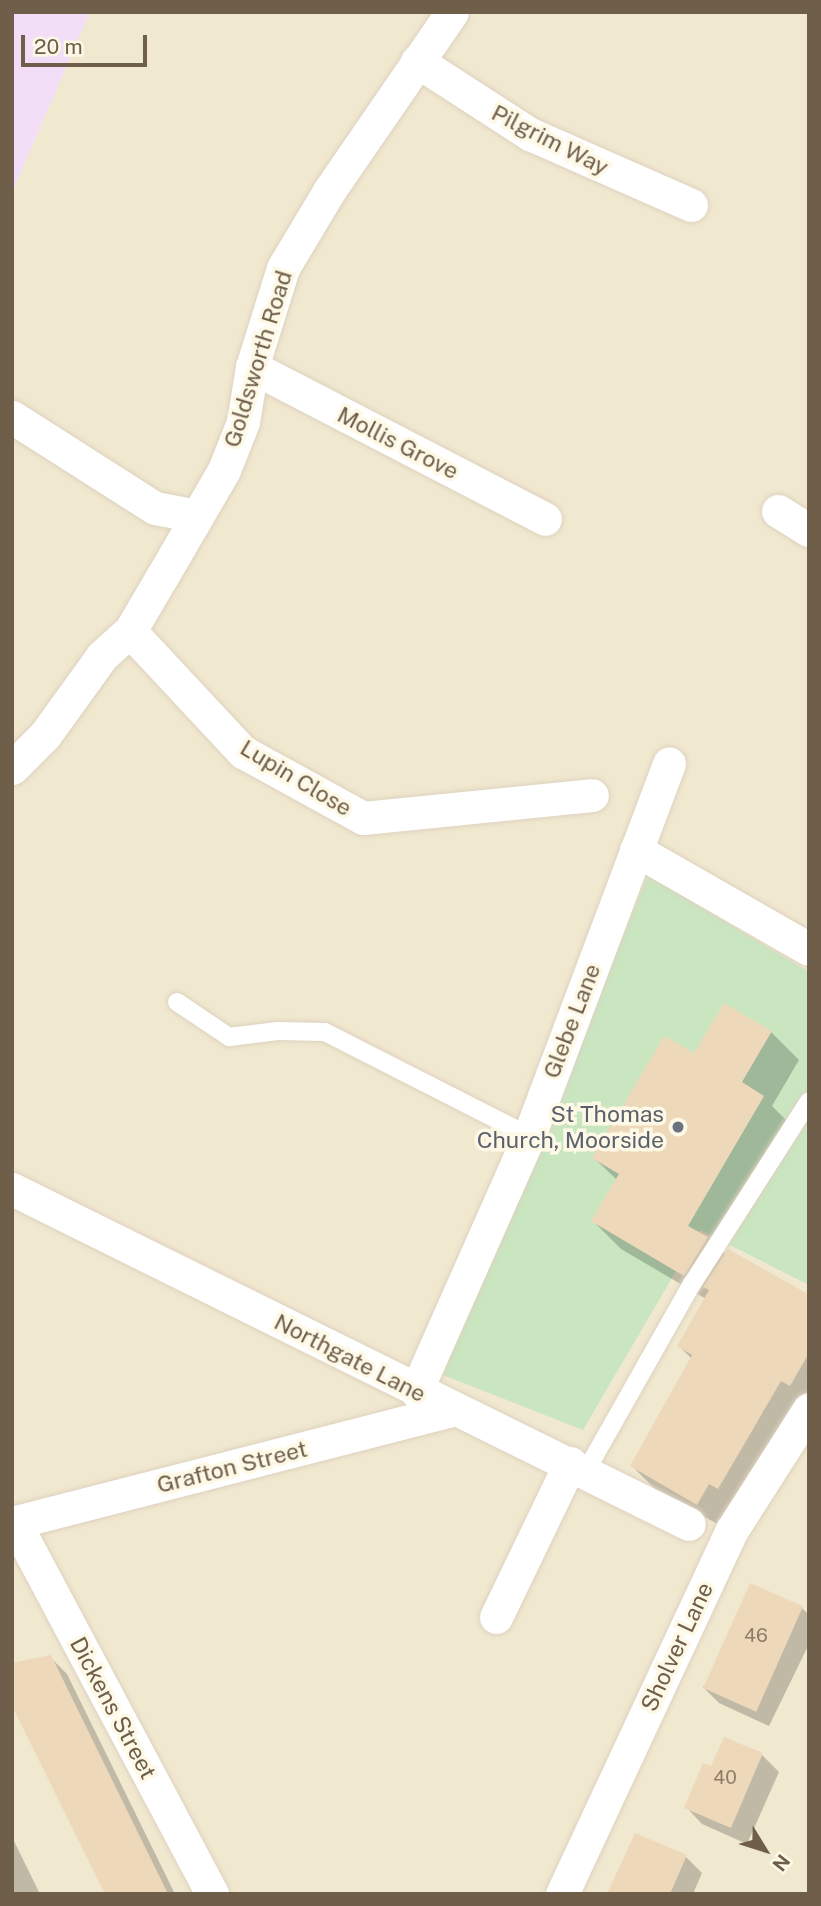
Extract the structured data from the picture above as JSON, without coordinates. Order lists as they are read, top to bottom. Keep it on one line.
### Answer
{"streets":{"street":["Pilgrim Way","Goldsworth Road","Mollis Grove","Lupin Close","Glebe Lane","Northgate Lane","Grafton Street","Sholver Lane","Dickens Street"]},"crossings":[["Pilgrim Way","Goldsworth Road"],["Goldsworth Road","Mollis Grove"],["Goldsworth Road","Lupin Close"],["Glebe Lane","Northgate Lane"],["Northgate Lane","Grafton Street"],["Grafton Street","Dickens Street"]],"places":["St Thomas Church, Moorside"],"house_numbers":["46","40"],"scale_bar":"20 m","north":"bottom right"}
